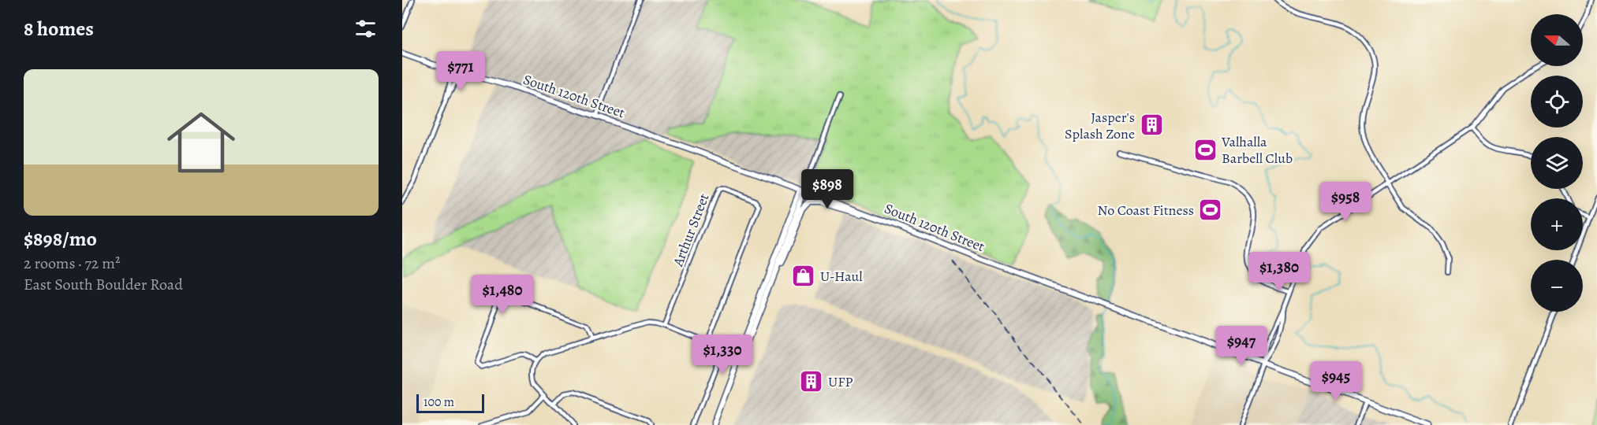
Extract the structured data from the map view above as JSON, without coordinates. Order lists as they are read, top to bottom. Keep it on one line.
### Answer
{"streets":{"main road":["South 120th Street"],"street":["Arthur Street"]},"places":{"building":["Jasper's Splash Zone","UFP"],"sports":["Valhalla Barbell Club","No Coast Fitness"],"shop":["U-Haul"]},"scale_bar":"100 m","north":"left","page":{"heading":"8 homes","map_buttons":["+","−"],"price":["$771","$898","$958","$1,380","$1,480","$947","$1,330","$945"],"list":[{"name":"$898/mo","note":"2 rooms · 72 m² · East South Boulder Road"}],"scale":"100 m"}}
